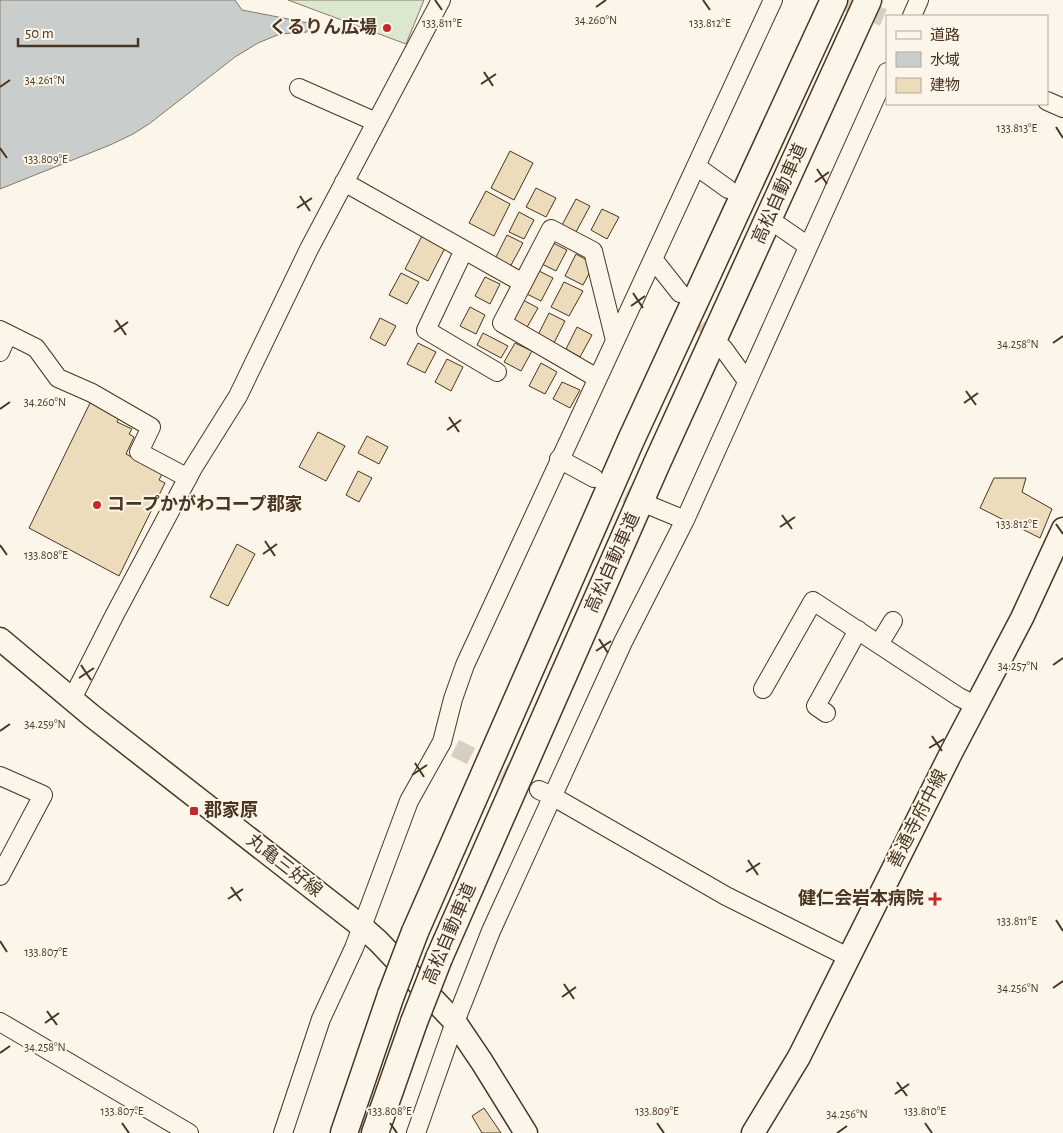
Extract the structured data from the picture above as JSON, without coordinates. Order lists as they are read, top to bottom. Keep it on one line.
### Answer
{"streets":{"highway":["高松自動車道"],"main road":["善通寺府中線","丸亀三好線"]},"places":{"other":["くるりん広場","コープかがわコープ郡家"],"transit":["郡家原"],"health":["健仁会岩本病院"]},"legend":["道路","水域","建物"],"scale_bar":"50 m","coordinates":["34.260°N","133.811°E","133.812°E","34.261°N","133.813°E","133.809°E","34.258°N","133.808°E","34.257°N","34.259°N","133.807°E","34.256°N","133.810°E"]}
